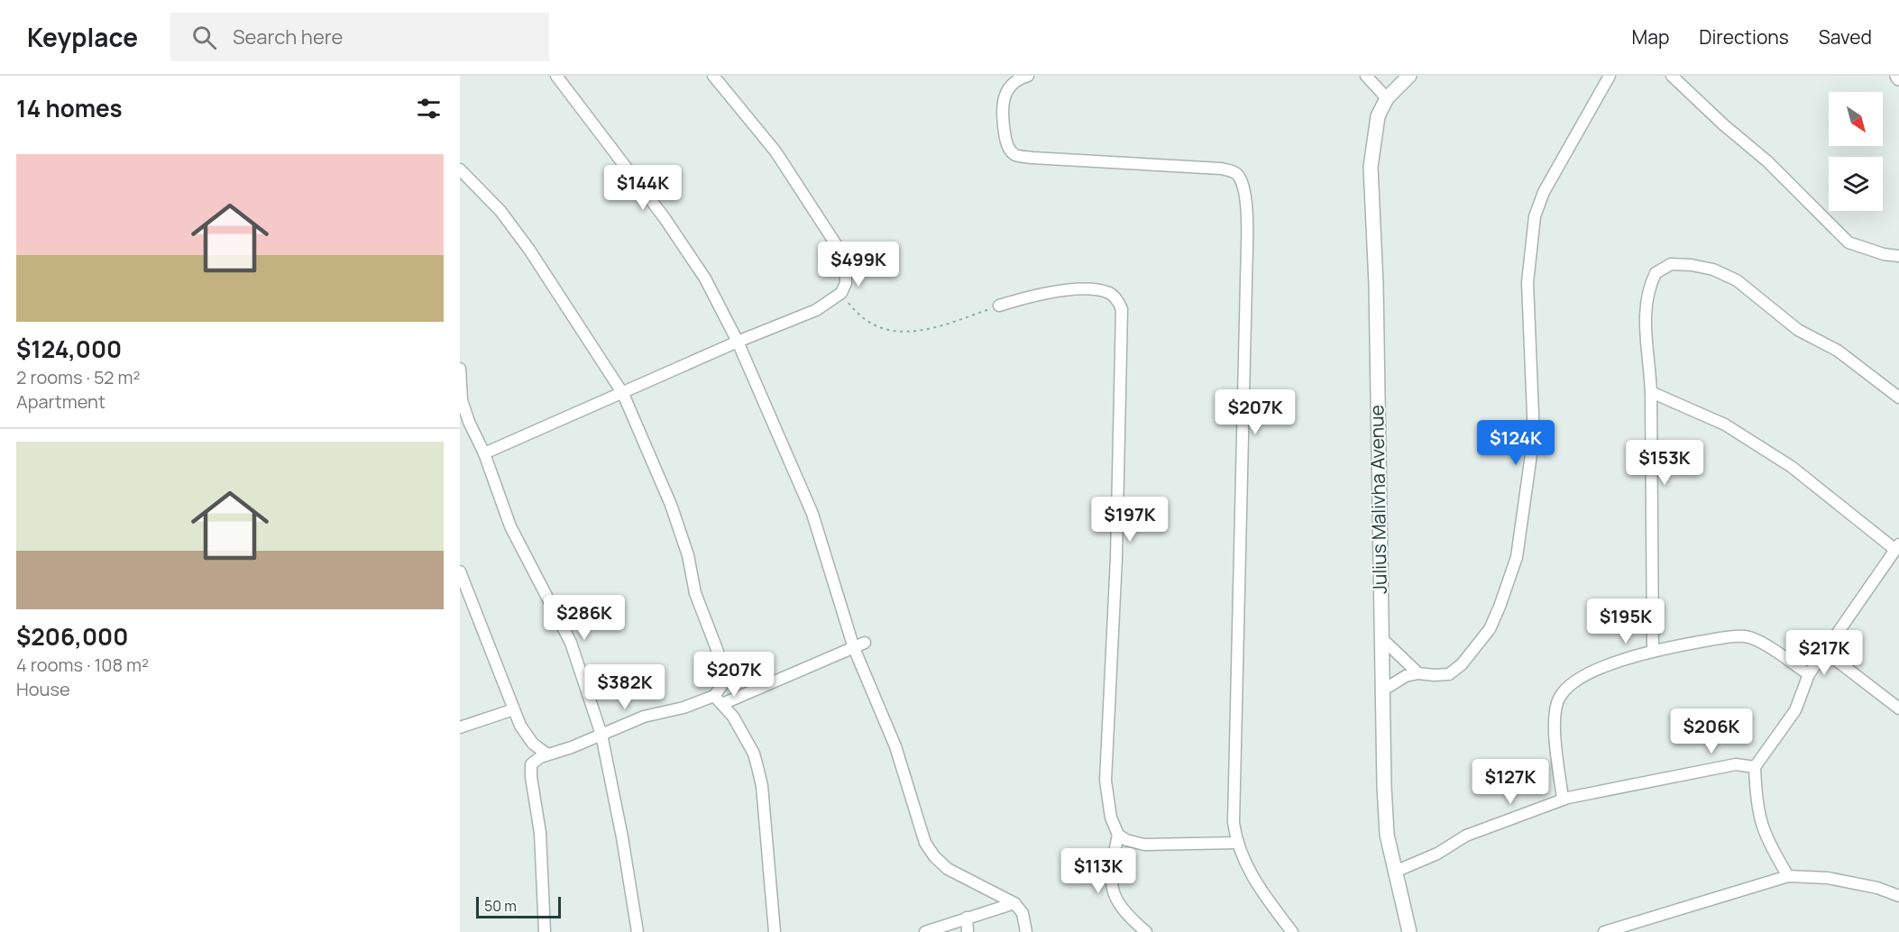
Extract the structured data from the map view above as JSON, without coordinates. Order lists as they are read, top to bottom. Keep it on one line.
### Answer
{"streets":{"street":["Julius Malivha Avenue"]},"scale_bar":"50 m","north":"bottom right","page":{"header":"Keyplace","search":"Search here","nav":["Map","Directions","Saved"],"heading":"14 homes","list":[{"name":"$124,000","note":"2 rooms · 52 m² · Apartment"},{"name":"$206,000","note":"4 rooms · 108 m² · House"}],"price":["$144K","$499K","$207K","$124K","$153K","$197K","$286K","$195K","$217K","$207K","$382K","$206K","$127K","$113K"],"scale":"50 m"}}
